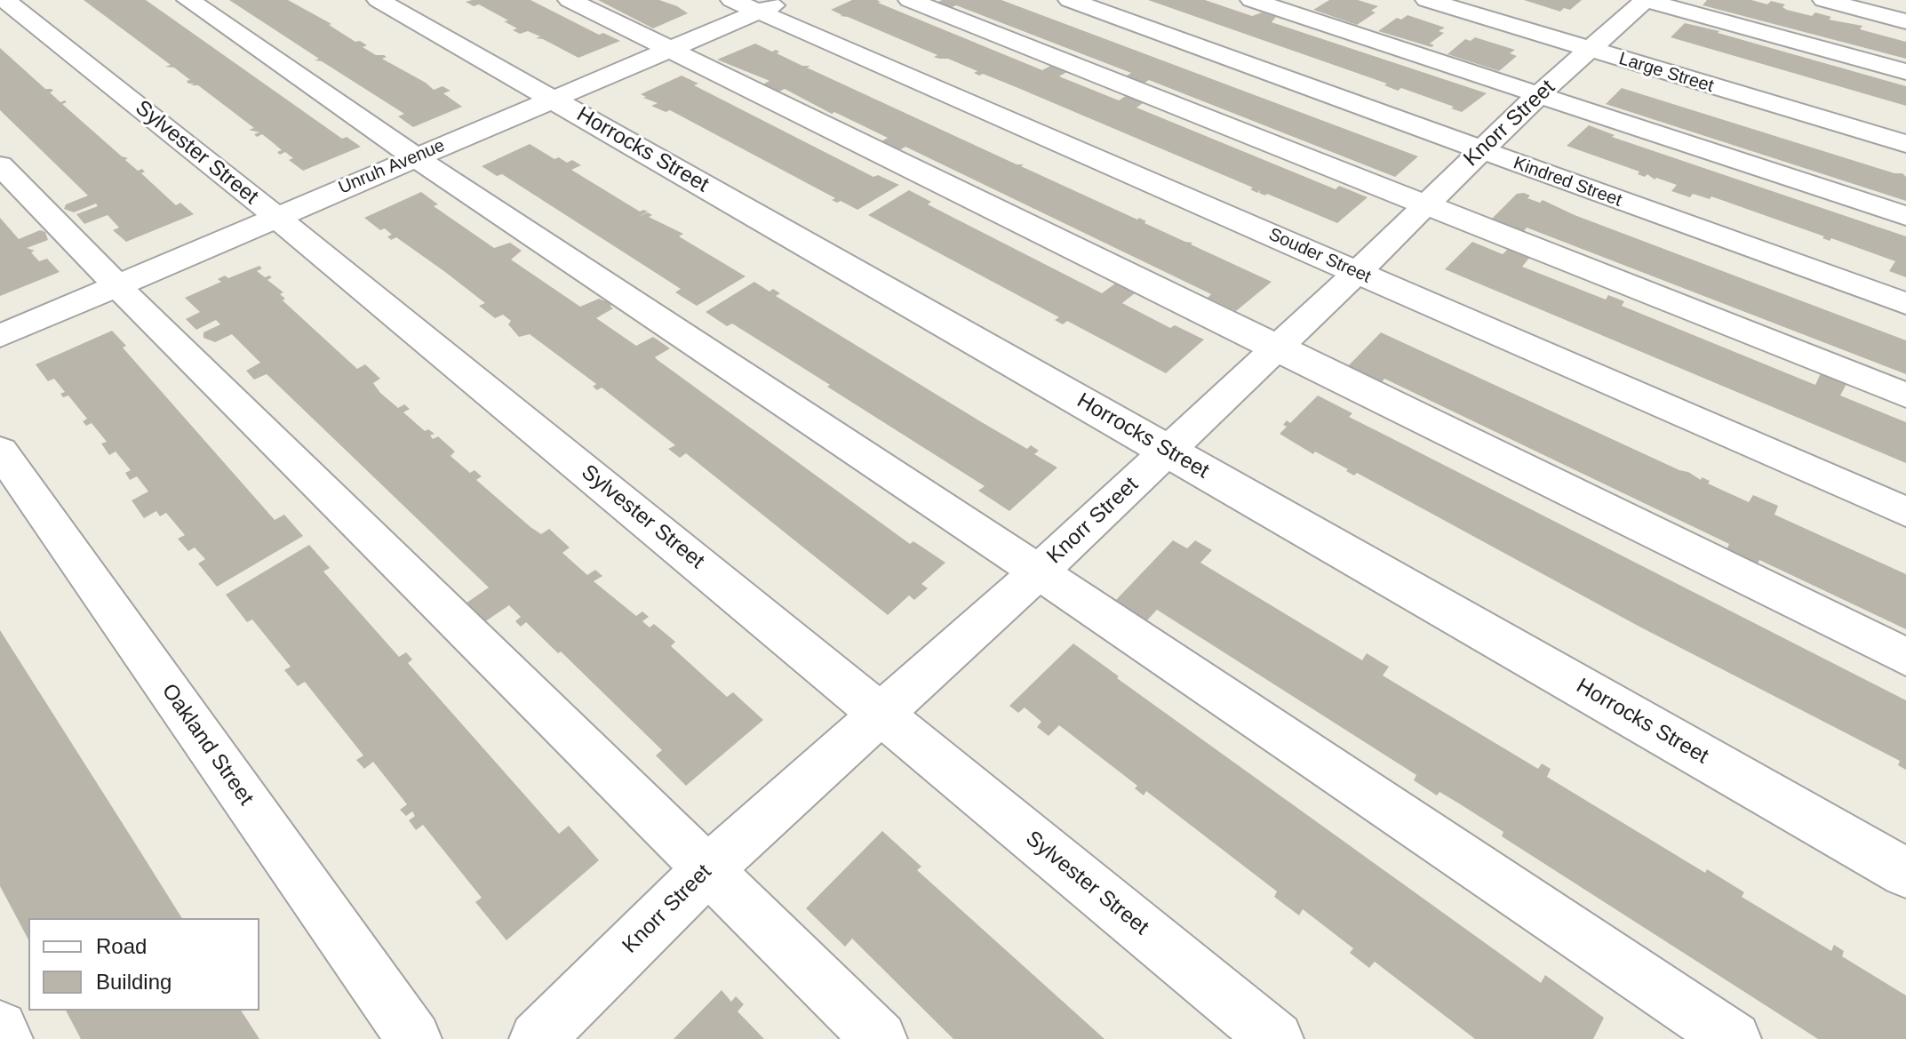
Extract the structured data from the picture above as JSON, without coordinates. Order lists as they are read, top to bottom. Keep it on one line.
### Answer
{"streets":{"street":["Large Street","Knorr Street","Horrocks Street","Sylvester Street","Unruh Avenue","Kindred Street","Souder Street","Oakland Street"]},"crossings":[["Large Street","Knorr Street"],["Knorr Street","Horrocks Street"],["Knorr Street","Sylvester Street"],["Knorr Street","Kindred Street"],["Knorr Street","Souder Street"],["Horrocks Street","Unruh Avenue"],["Sylvester Street","Unruh Avenue"],["Unruh Avenue","Souder Street"]],"legend":["Road","Building"]}
